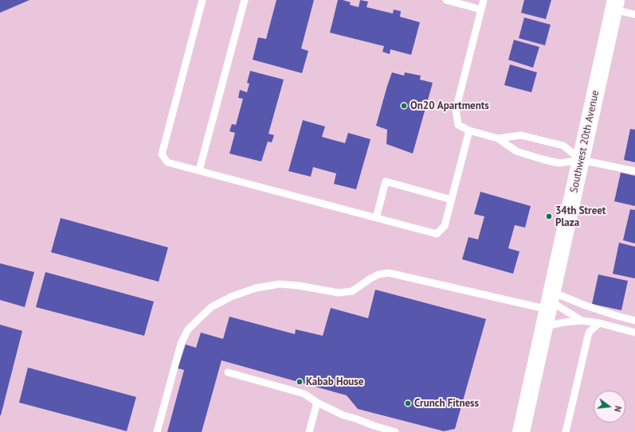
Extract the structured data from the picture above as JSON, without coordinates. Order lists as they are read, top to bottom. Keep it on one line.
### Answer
{"streets":{"main road":["Southwest 20th Avenue"]},"places":["On20 Apartments","34th Street Plaza","Kabab House","Crunch Fitness"],"north":"right"}
